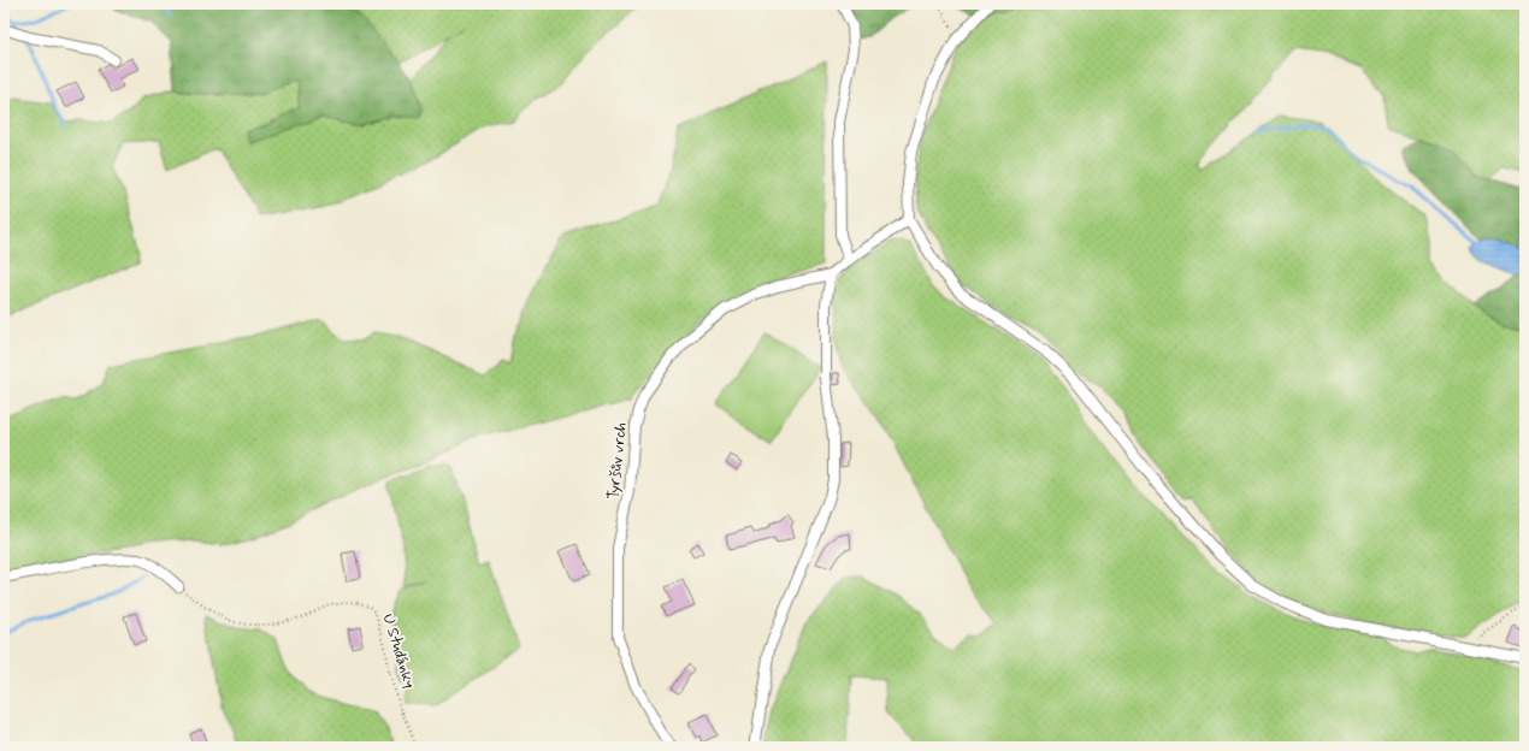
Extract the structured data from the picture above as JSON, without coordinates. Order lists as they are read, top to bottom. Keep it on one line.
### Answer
{"streets":{"street":["Tyršův vrch"],"path":["U Studánky"]}}
